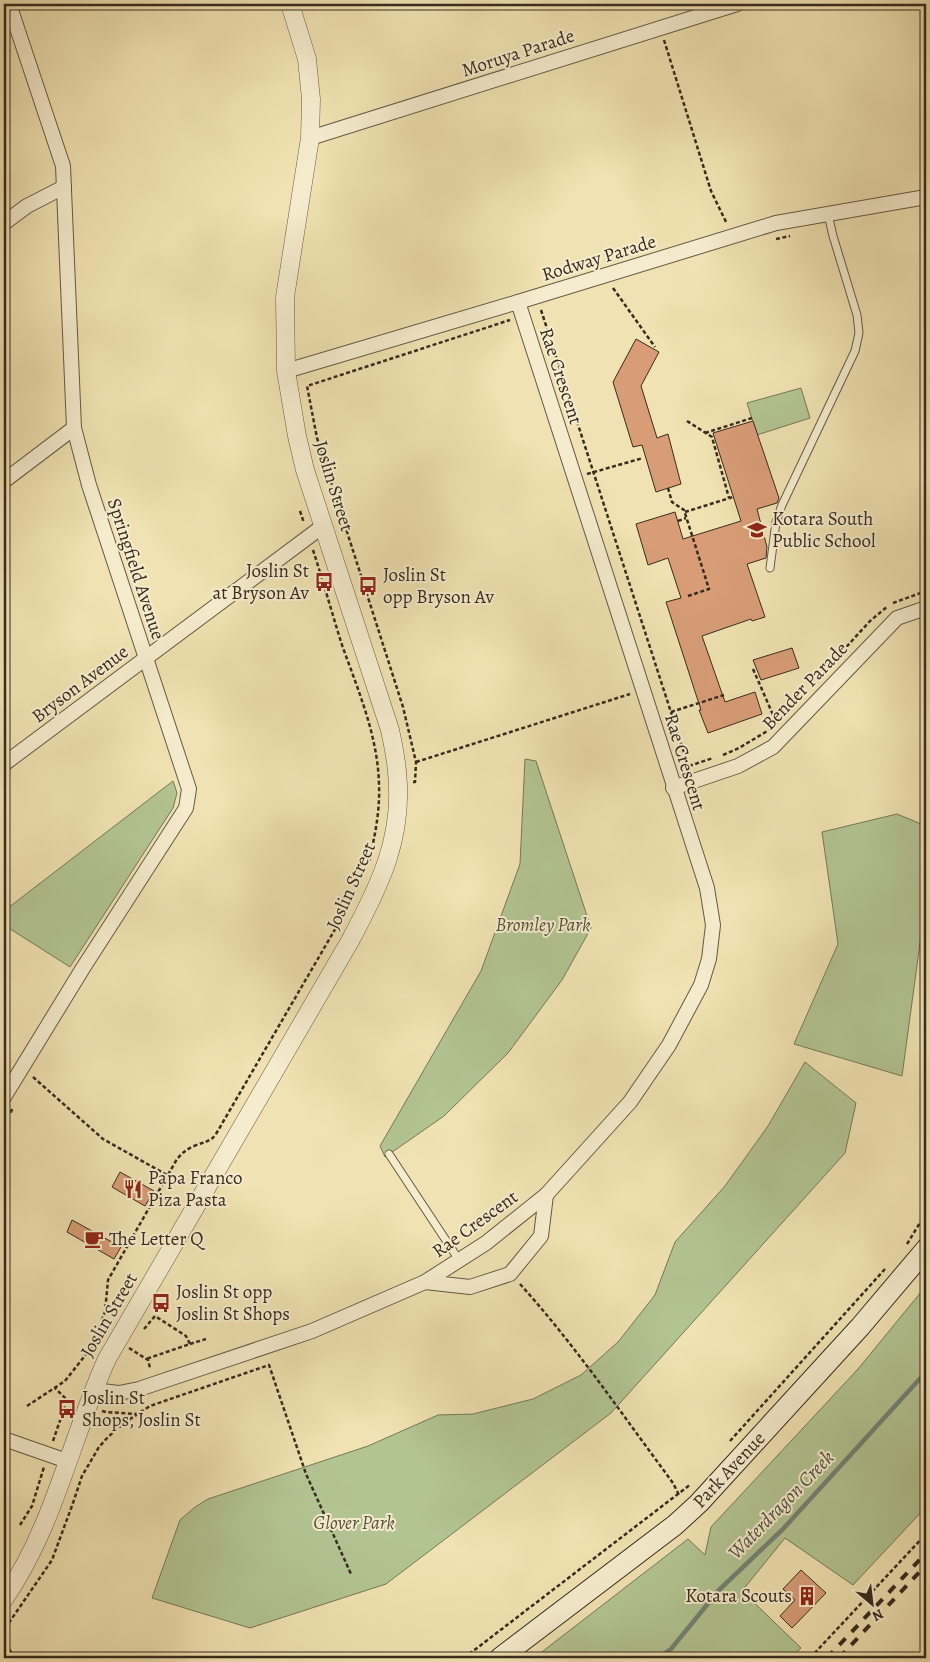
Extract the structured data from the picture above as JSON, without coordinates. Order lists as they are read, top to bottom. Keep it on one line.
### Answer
{"streets":{"main road":["Park Avenue"],"street":["Moruya Parade","Rodway Parade","Rae Crescent","Joslin Street","Springfield Avenue","Bryson Avenue","Bender Parade"]},"crossings":[["Moruya Parade","Joslin Street"],["Rodway Parade","Rae Crescent"],["Rodway Parade","Joslin Street"],["Rae Crescent","Joslin Street"],["Rae Crescent","Bender Parade"],["Joslin Street","Bryson Avenue"],["Springfield Avenue","Bryson Avenue"]],"water":["Waterdragon Creek"],"parks":["Bromley Park","Glover Park"],"places":{"school or university":["Kotara South Public School"],"bus stop":["Joslin St at Bryson Av","Joslin St opp Bryson Av","Joslin St opp Joslin St Shops","Joslin St Shops, Joslin St"],"restaurant":["Papa Franco Piza Pasta"],"cafe":["The Letter Q"],"building":["Kotara Scouts"]},"north":"bottom right"}
